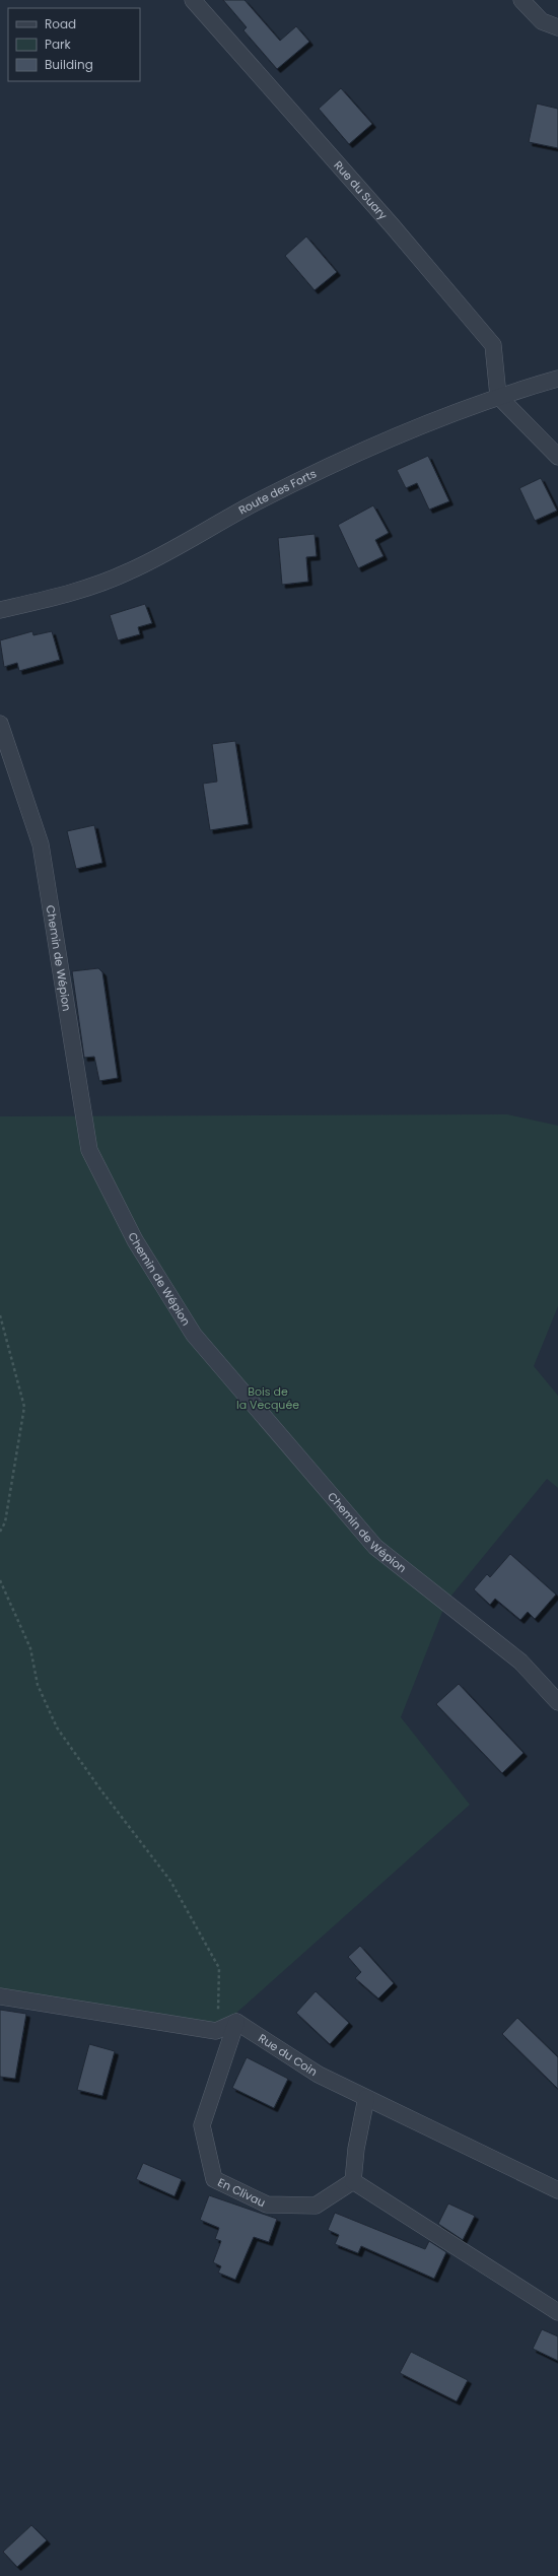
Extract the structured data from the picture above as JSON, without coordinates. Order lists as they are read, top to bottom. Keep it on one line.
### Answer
{"streets":{"street":["Rue du Suary","Route des Forts","Chemin de Wépion","Rue du Coin","En Clivau"]},"crossings":[["Rue du Suary","Route des Forts"],["Rue du Coin","En Clivau"]],"parks":["Bois de la Vecquée"],"legend":["Road","Park","Building"]}
